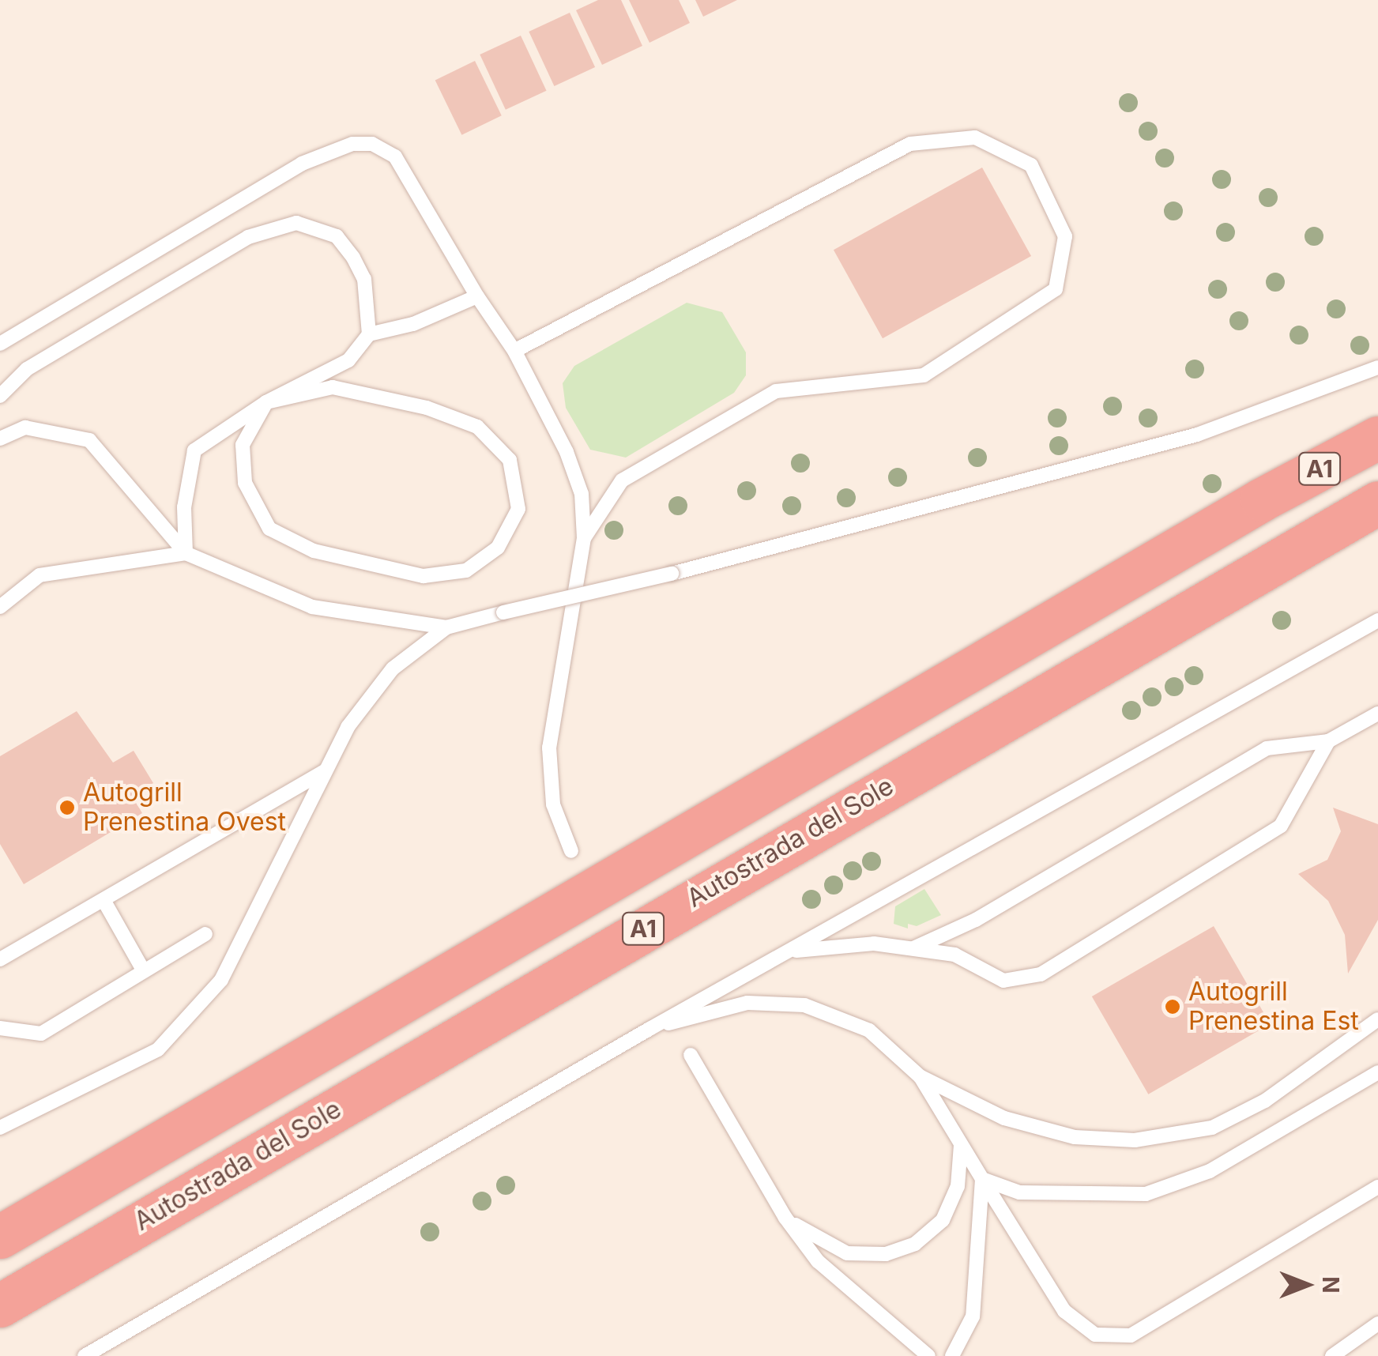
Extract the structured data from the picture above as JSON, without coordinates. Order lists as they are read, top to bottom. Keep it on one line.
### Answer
{"streets":{"highway":["A1","Autostrada del Sole"]},"places":["Autogrill Prenestina Ovest","Autogrill Prenestina Est"],"north":"right"}
